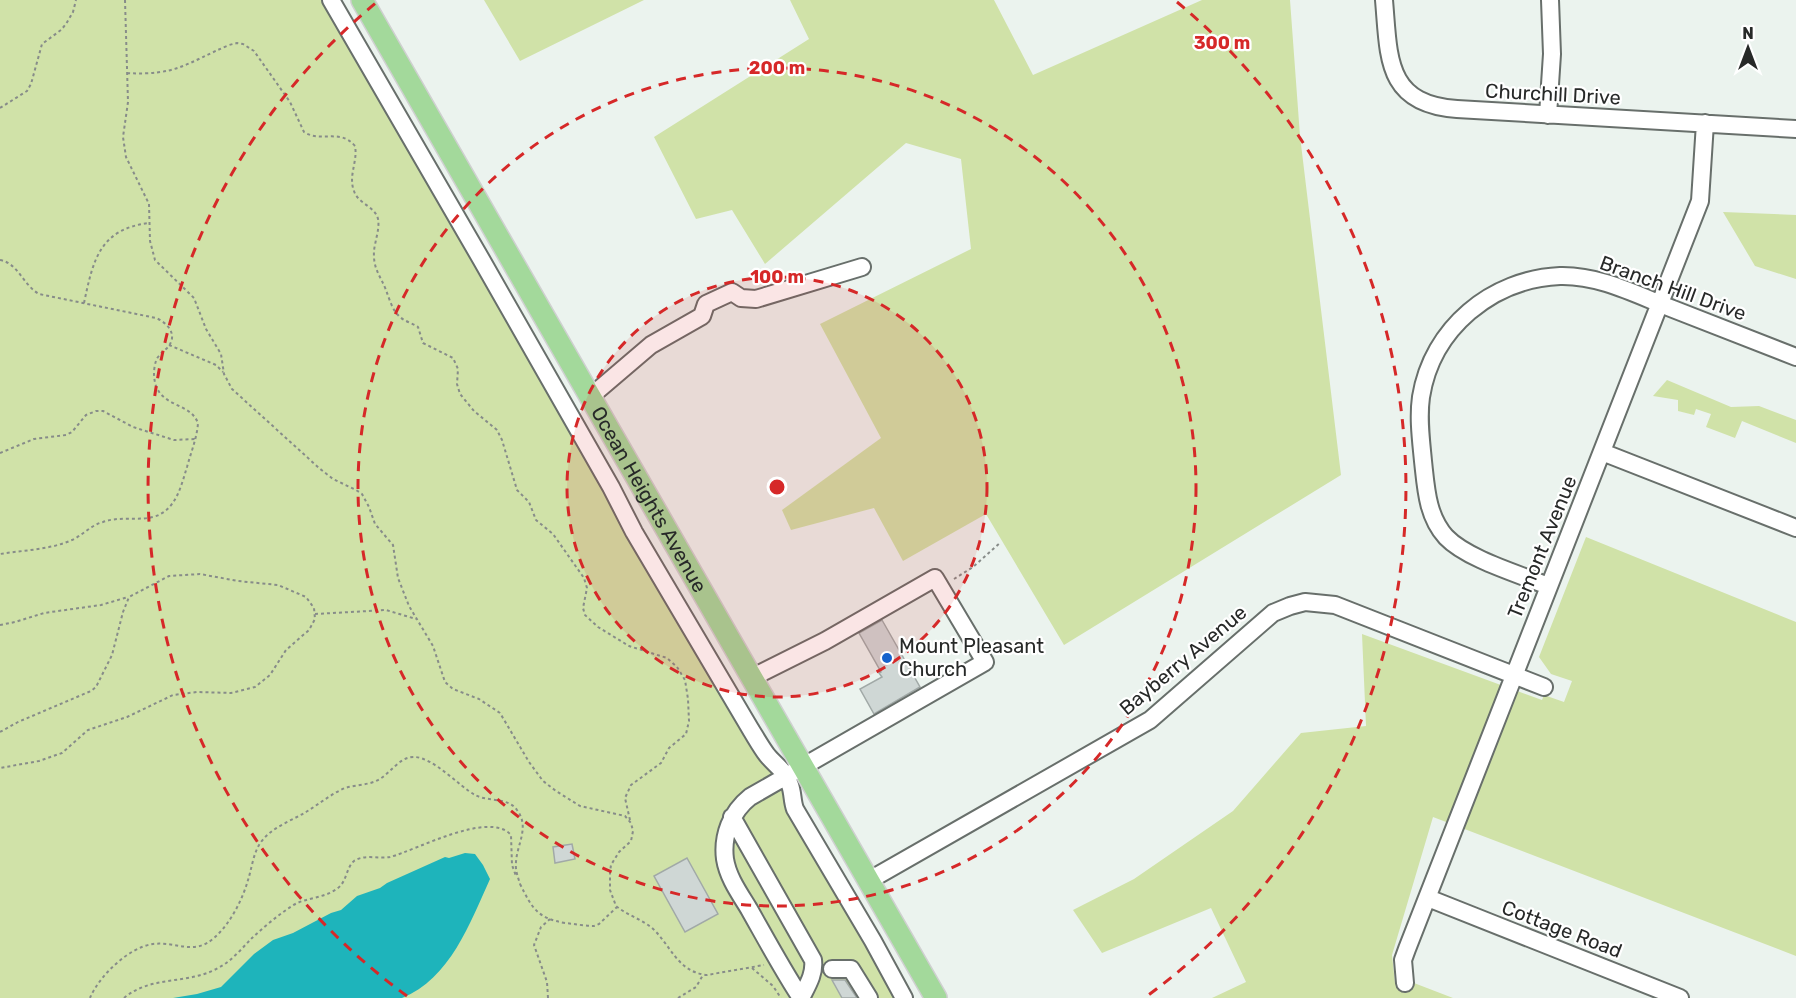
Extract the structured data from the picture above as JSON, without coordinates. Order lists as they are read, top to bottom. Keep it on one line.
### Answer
{"streets":{"main road":["Ocean Heights Avenue"],"street":["Churchill Drive","Branch Hill Drive","Tremont Avenue","Bayberry Avenue","Cottage Road"]},"crossings":[["Churchill Drive","Tremont Avenue"],["Branch Hill Drive","Tremont Avenue"],["Ocean Heights Avenue","Bayberry Avenue"],["Tremont Avenue","Bayberry Avenue"],["Tremont Avenue","Cottage Road"]],"places":["Mount Pleasant Church"],"north":"top","rings":["300 m","200 m","100 m"]}
